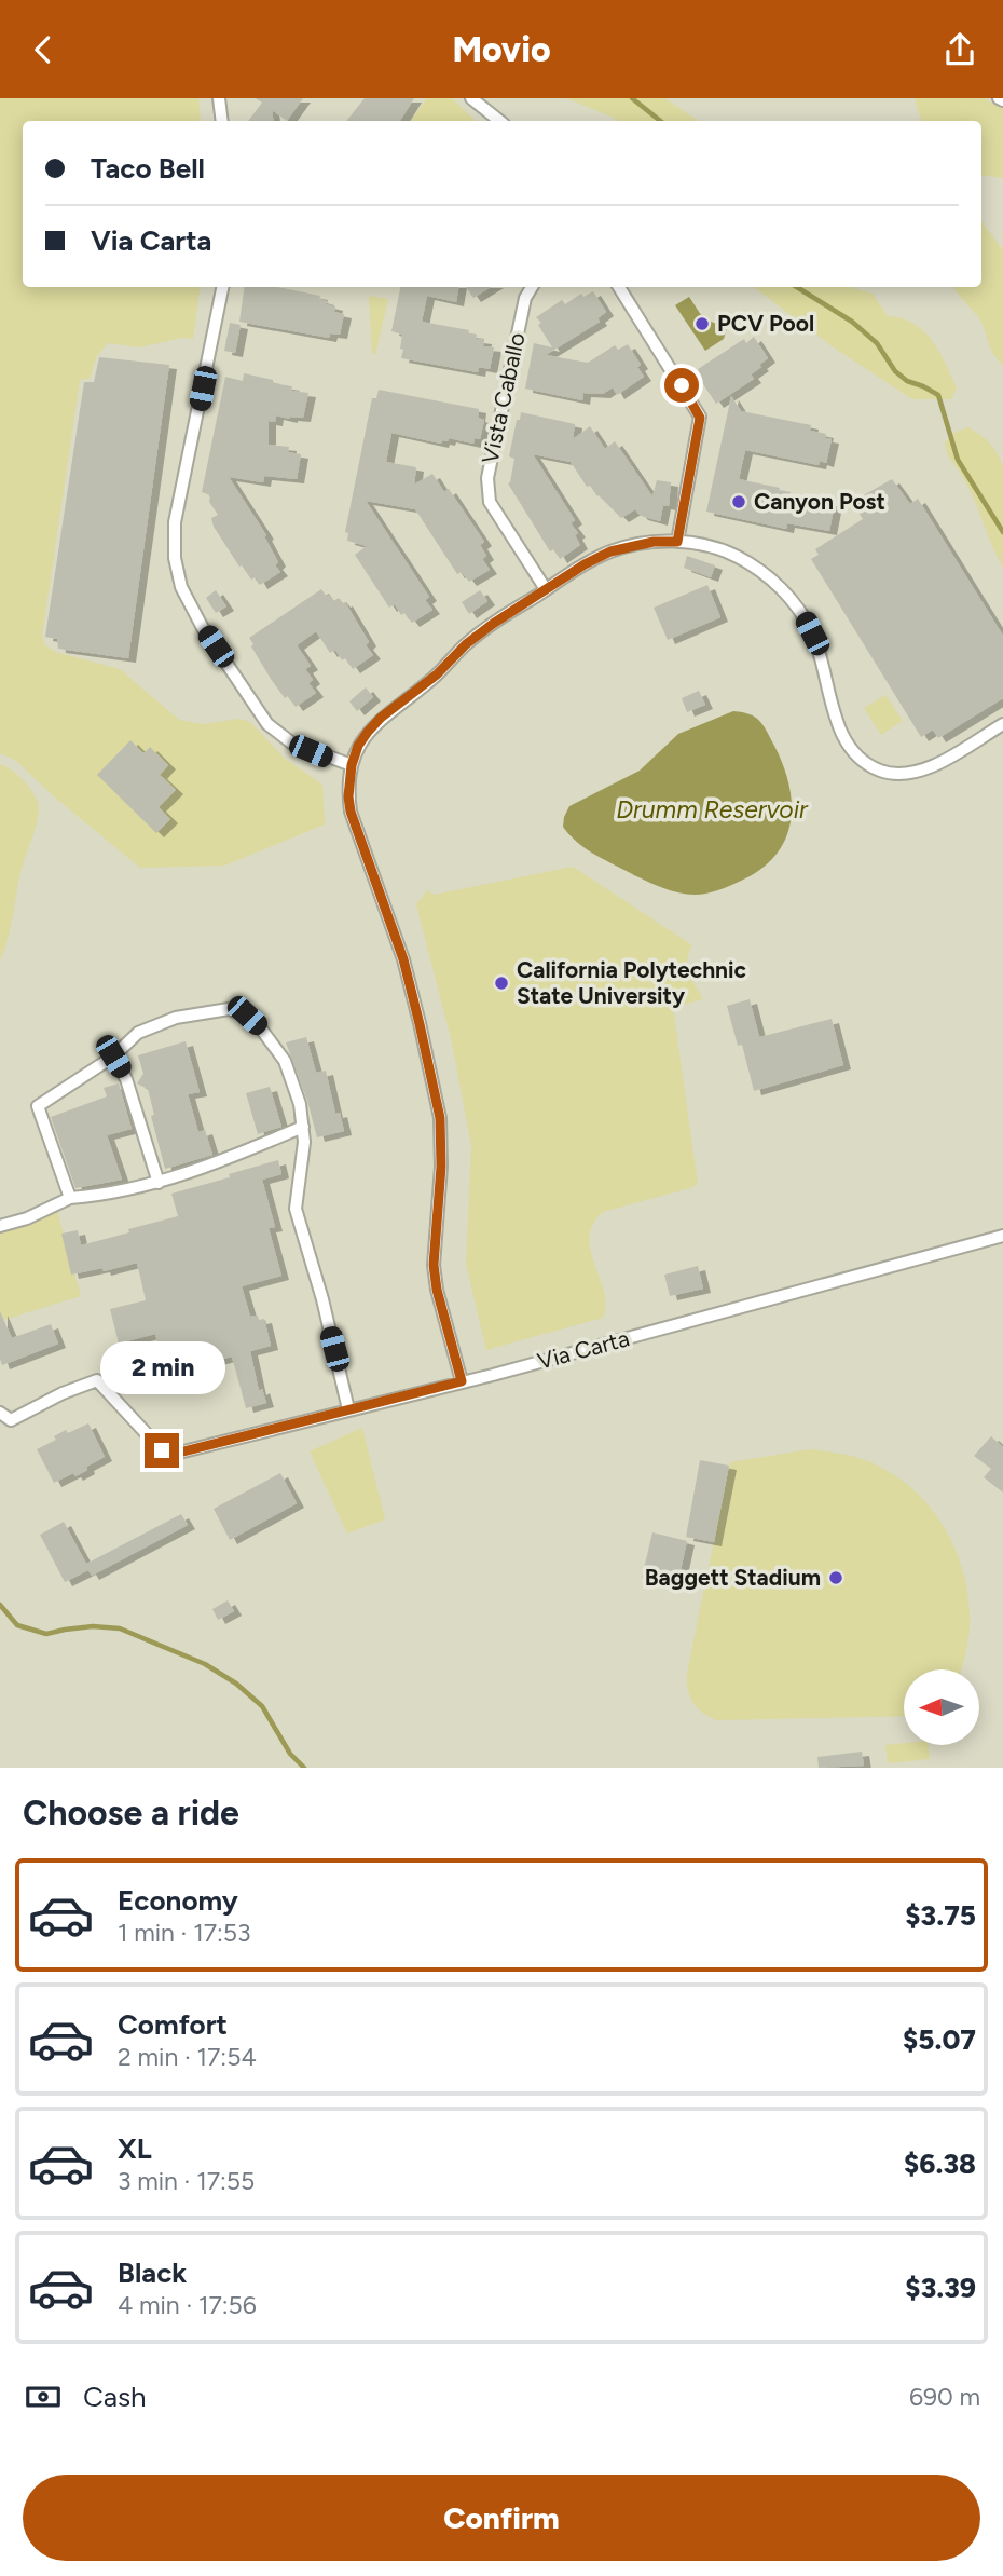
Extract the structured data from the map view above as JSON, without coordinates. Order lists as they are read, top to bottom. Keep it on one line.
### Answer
{"streets":{"street":["Vista Caballo","Via Carta"]},"water":["Drumm Reservoir"],"places":["PCV Pool","Canyon Post","California Polytechnic State University","Baggett Stadium"],"north":"left","page":{"header":"Movio","banner":["Taco Bell","Via Carta"],"bubble":"2 min","heading":"Choose a ride","list":[{"name":"Economy","note":"1 min · 17:53","value":"$3.75"},{"name":"Comfort","note":"2 min · 17:54","value":"$5.07"},{"name":"XL","note":"3 min · 17:55","value":"$6.38"},{"name":"Black","note":"4 min · 17:56","value":"$3.39"}],"pay":["Cash","690 m"],"buttons":"Confirm"}}
